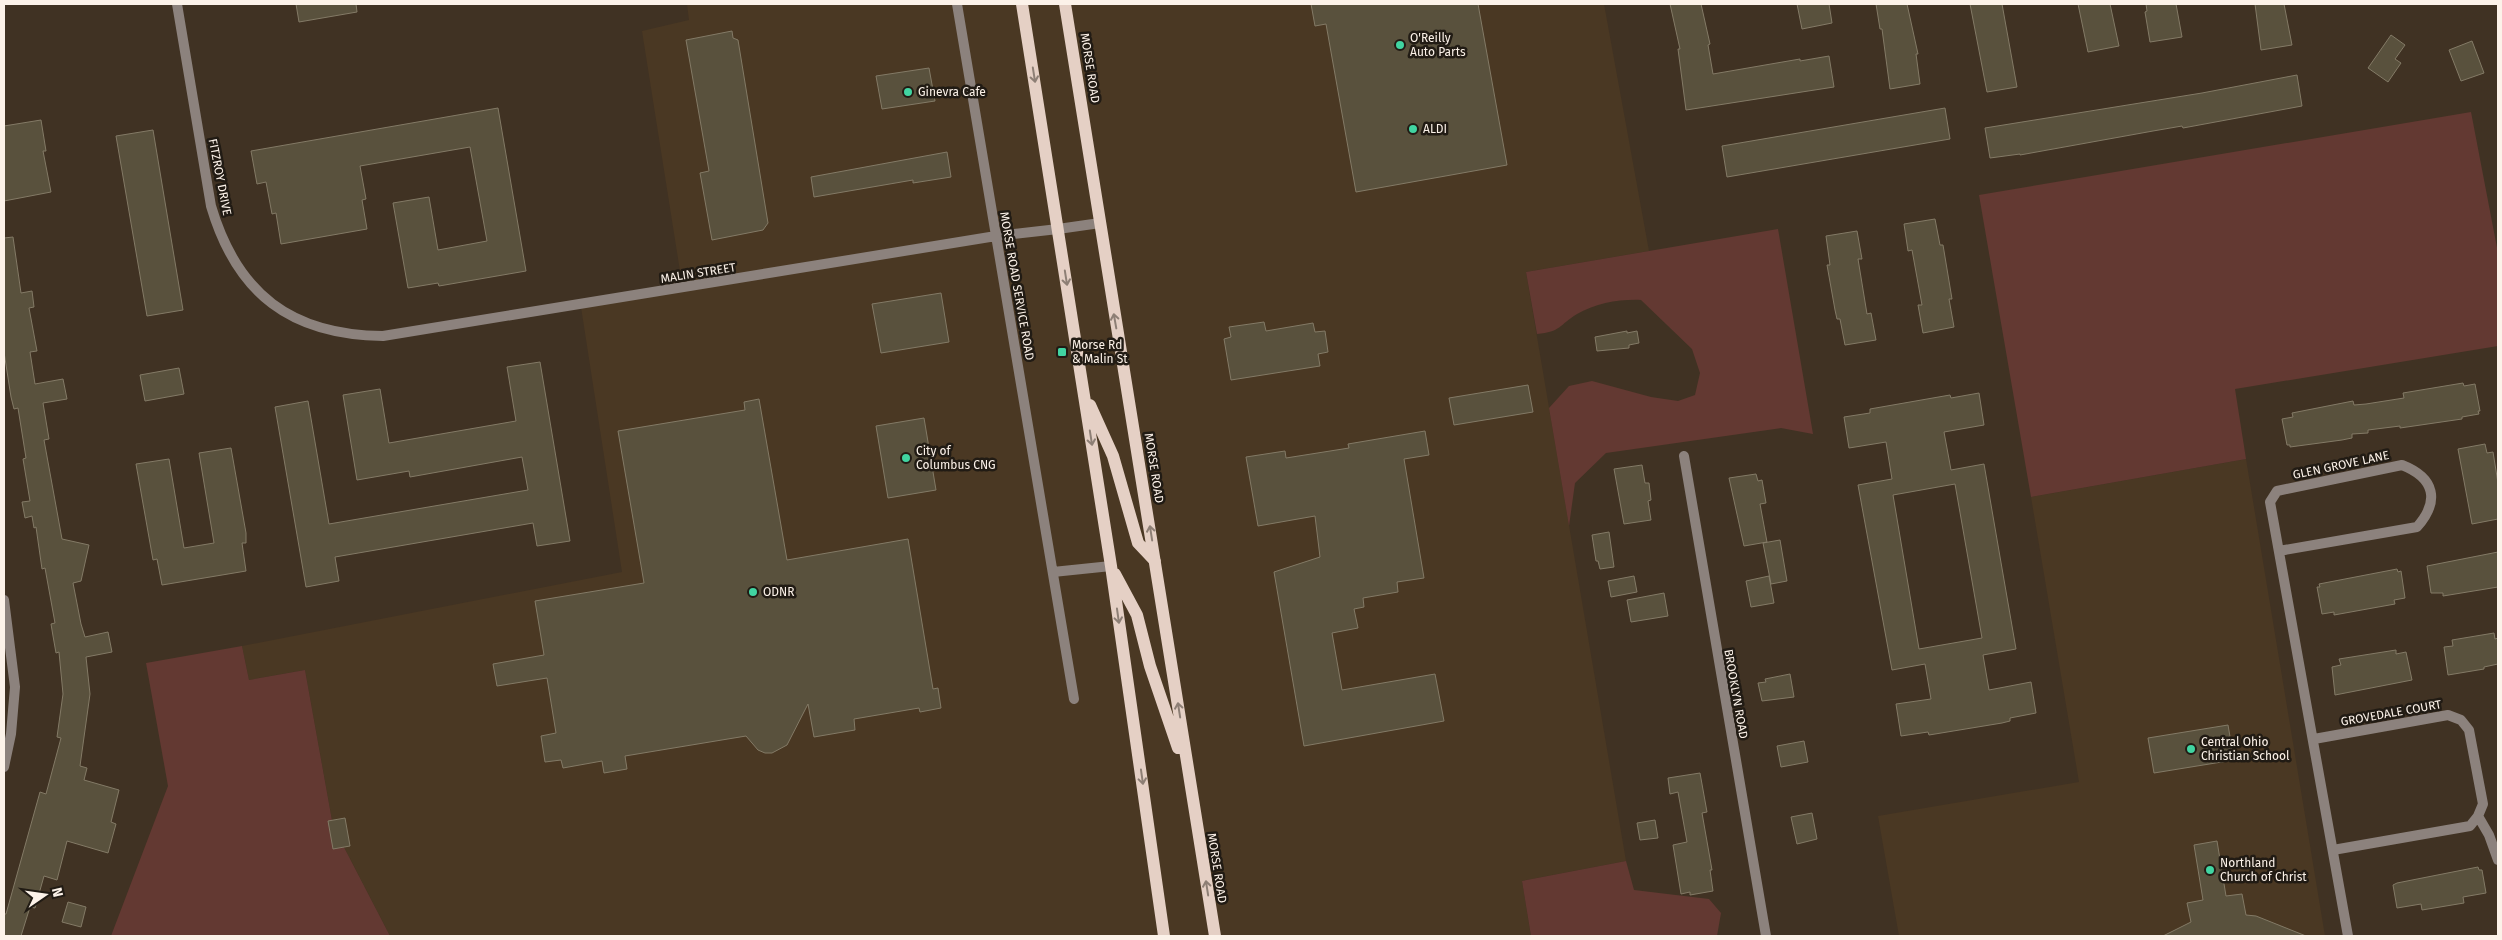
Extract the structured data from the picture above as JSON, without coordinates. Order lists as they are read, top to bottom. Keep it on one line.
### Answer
{"streets":{"main road":["MORSE ROAD"],"street":["FITZROY DRIVE","MALIN STREET","MORSE ROAD SERVICE ROAD","GLEN GROVE LANE","BROOKLYN ROAD","GROVEDALE COURT"]},"crossings":[["MORSE ROAD","MALIN STREET"],["FITZROY DRIVE","MALIN STREET"],["MALIN STREET","MORSE ROAD SERVICE ROAD"],["GLEN GROVE LANE","GROVEDALE COURT"]],"places":{"other":["O'Reilly Auto Parts","Ginevra Cafe","ALDI","City of Columbus CNG","ODNR","Central Ohio Christian School","Northland Church of Christ"],"transit":["Morse Rd & Malin St"]},"north":"right"}
